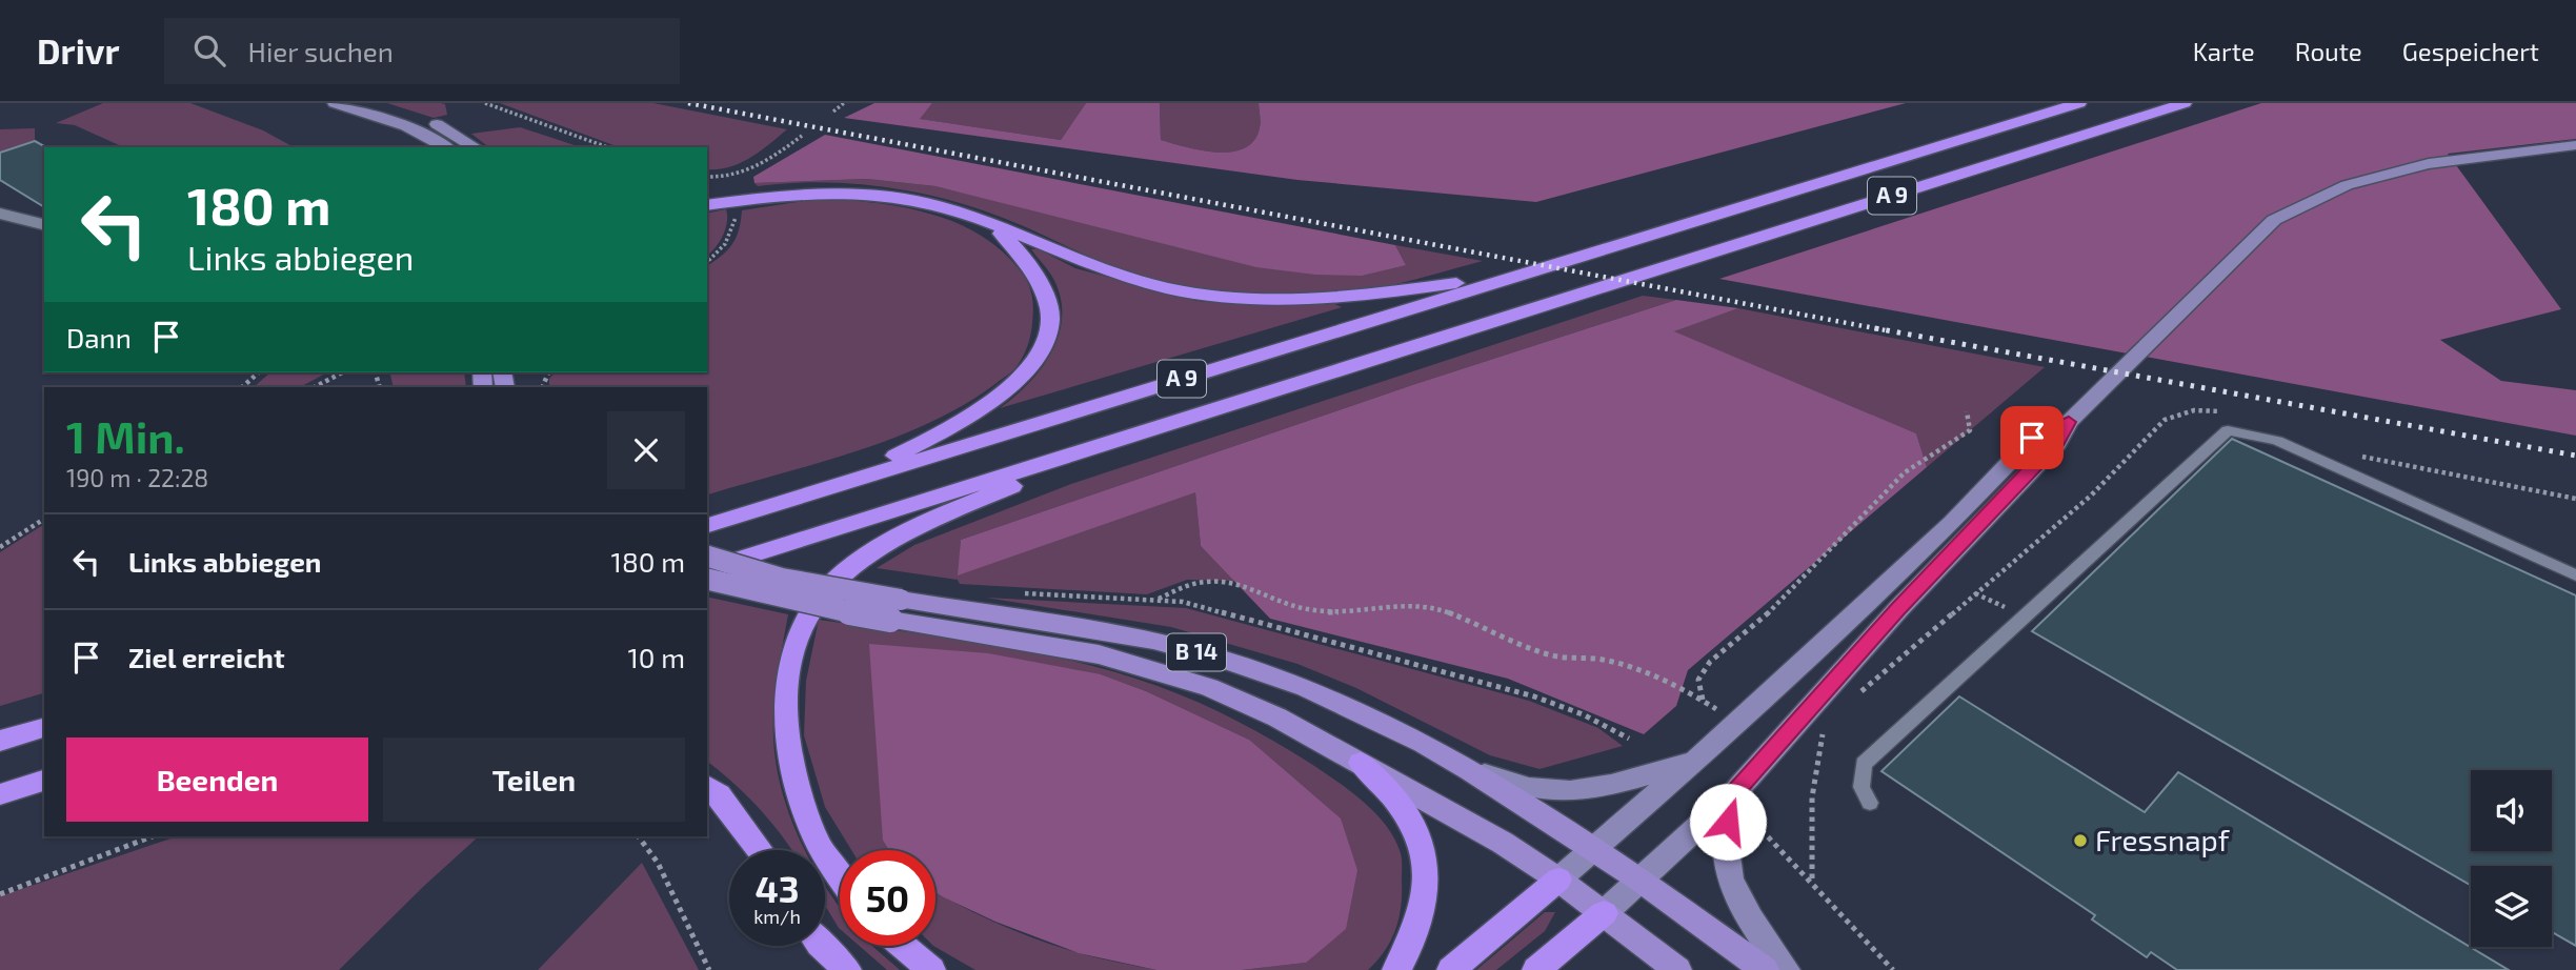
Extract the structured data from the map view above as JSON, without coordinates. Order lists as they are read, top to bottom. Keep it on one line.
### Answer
{"streets":{"highway":["A 9"],"main road":["B 14"]},"places":["Fressnapf"],"page":{"header":"Drivr","search":"Hier suchen","nav":["Karte","Route","Gespeichert"],"turn":["180 m","Links abbiegen"],"then":"Dann","heading":["1 Min.","190 m · 22:28"],"list":[{"name":"Links abbiegen","value":"180 m"},{"name":"Ziel erreicht","value":"10 m"}],"buttons":["Beenden","Teilen"],"speed":"43 km/h","limit":"50"}}
